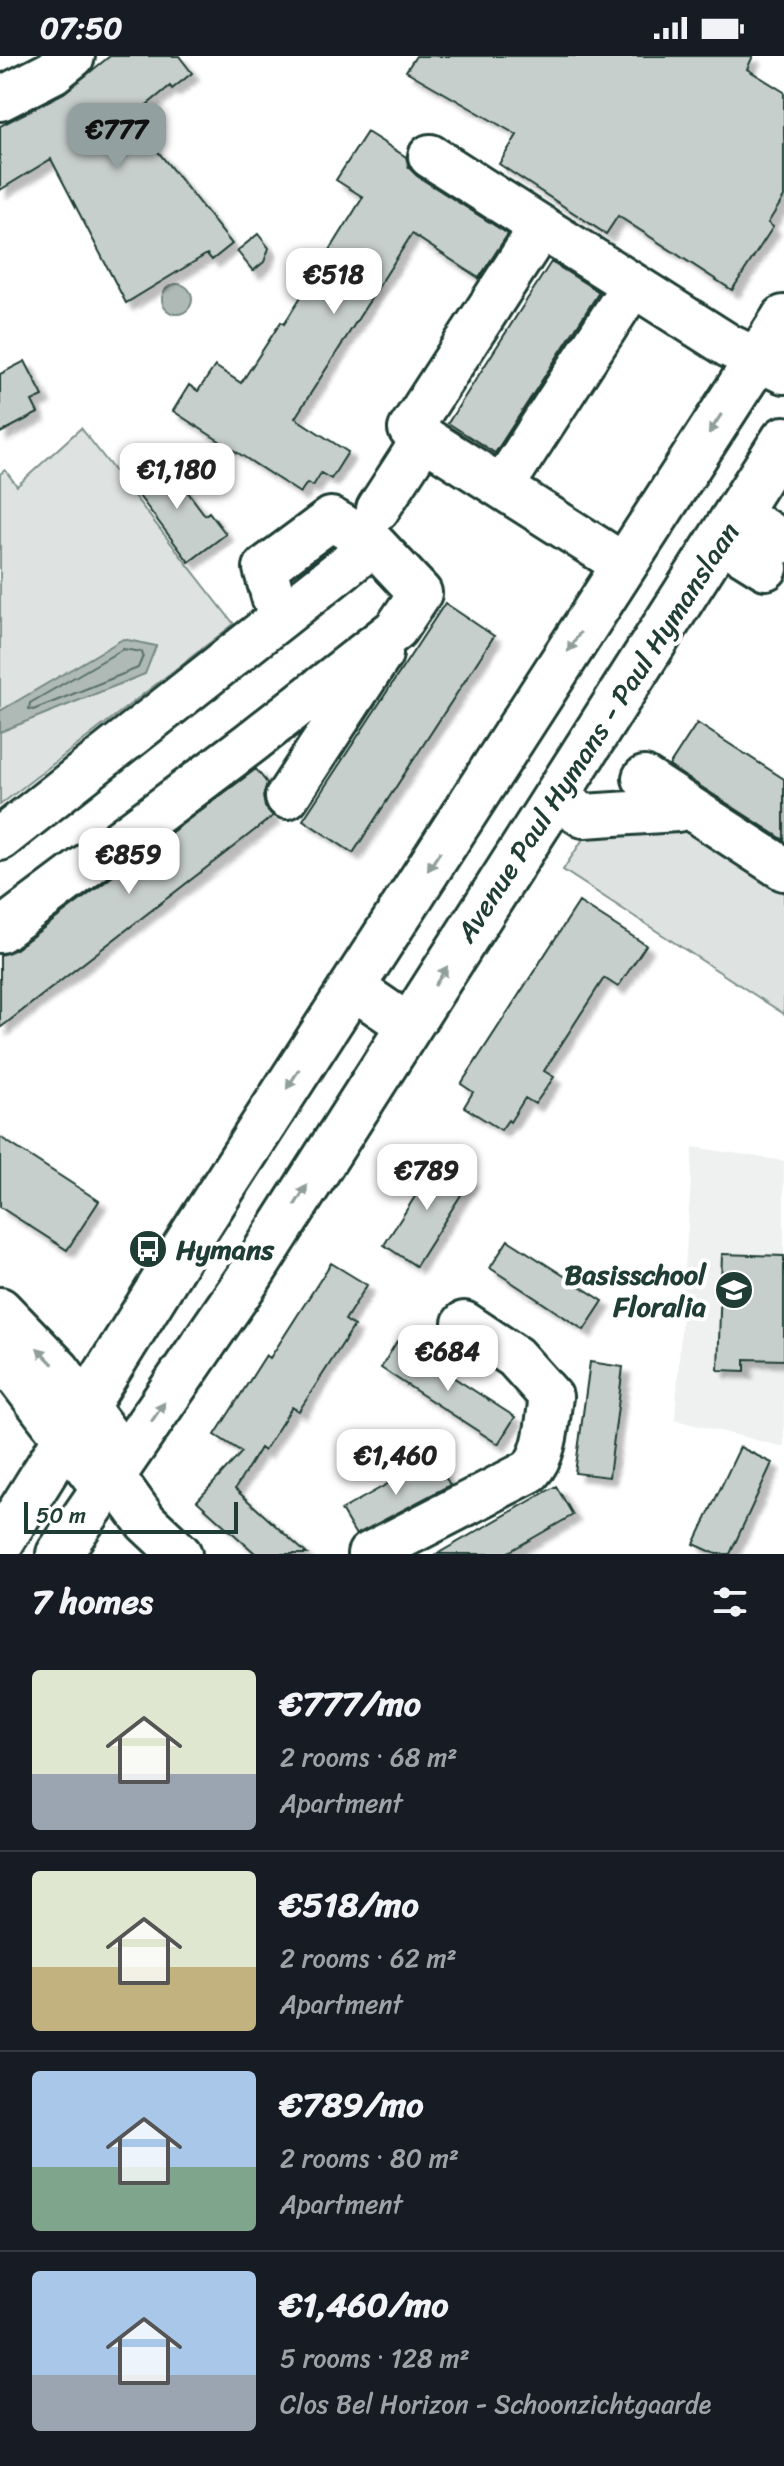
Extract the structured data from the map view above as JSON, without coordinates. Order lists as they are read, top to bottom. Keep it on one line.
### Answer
{"streets":{"main road":["Avenue Paul Hymans - Paul Hymanslaan"]},"places":{"bus stop":["Hymans"],"school or university":["Basisschool Floralia"]},"scale_bar":"50 m","page":{"status":"07:50","price":["€777","€518","€1,180","€859","€789","€684","€1,460"],"scale":"50 m","heading":"7 homes","list":[{"name":"€777/mo","note":"2 rooms · 68 m² · Apartment"},{"name":"€518/mo","note":"2 rooms · 62 m² · Apartment"},{"name":"€789/mo","note":"2 rooms · 80 m² · Apartment"},{"name":"€1,460/mo","note":"5 rooms · 128 m² · Clos Bel Horizon - Schoonzichtgaarde"}]}}
